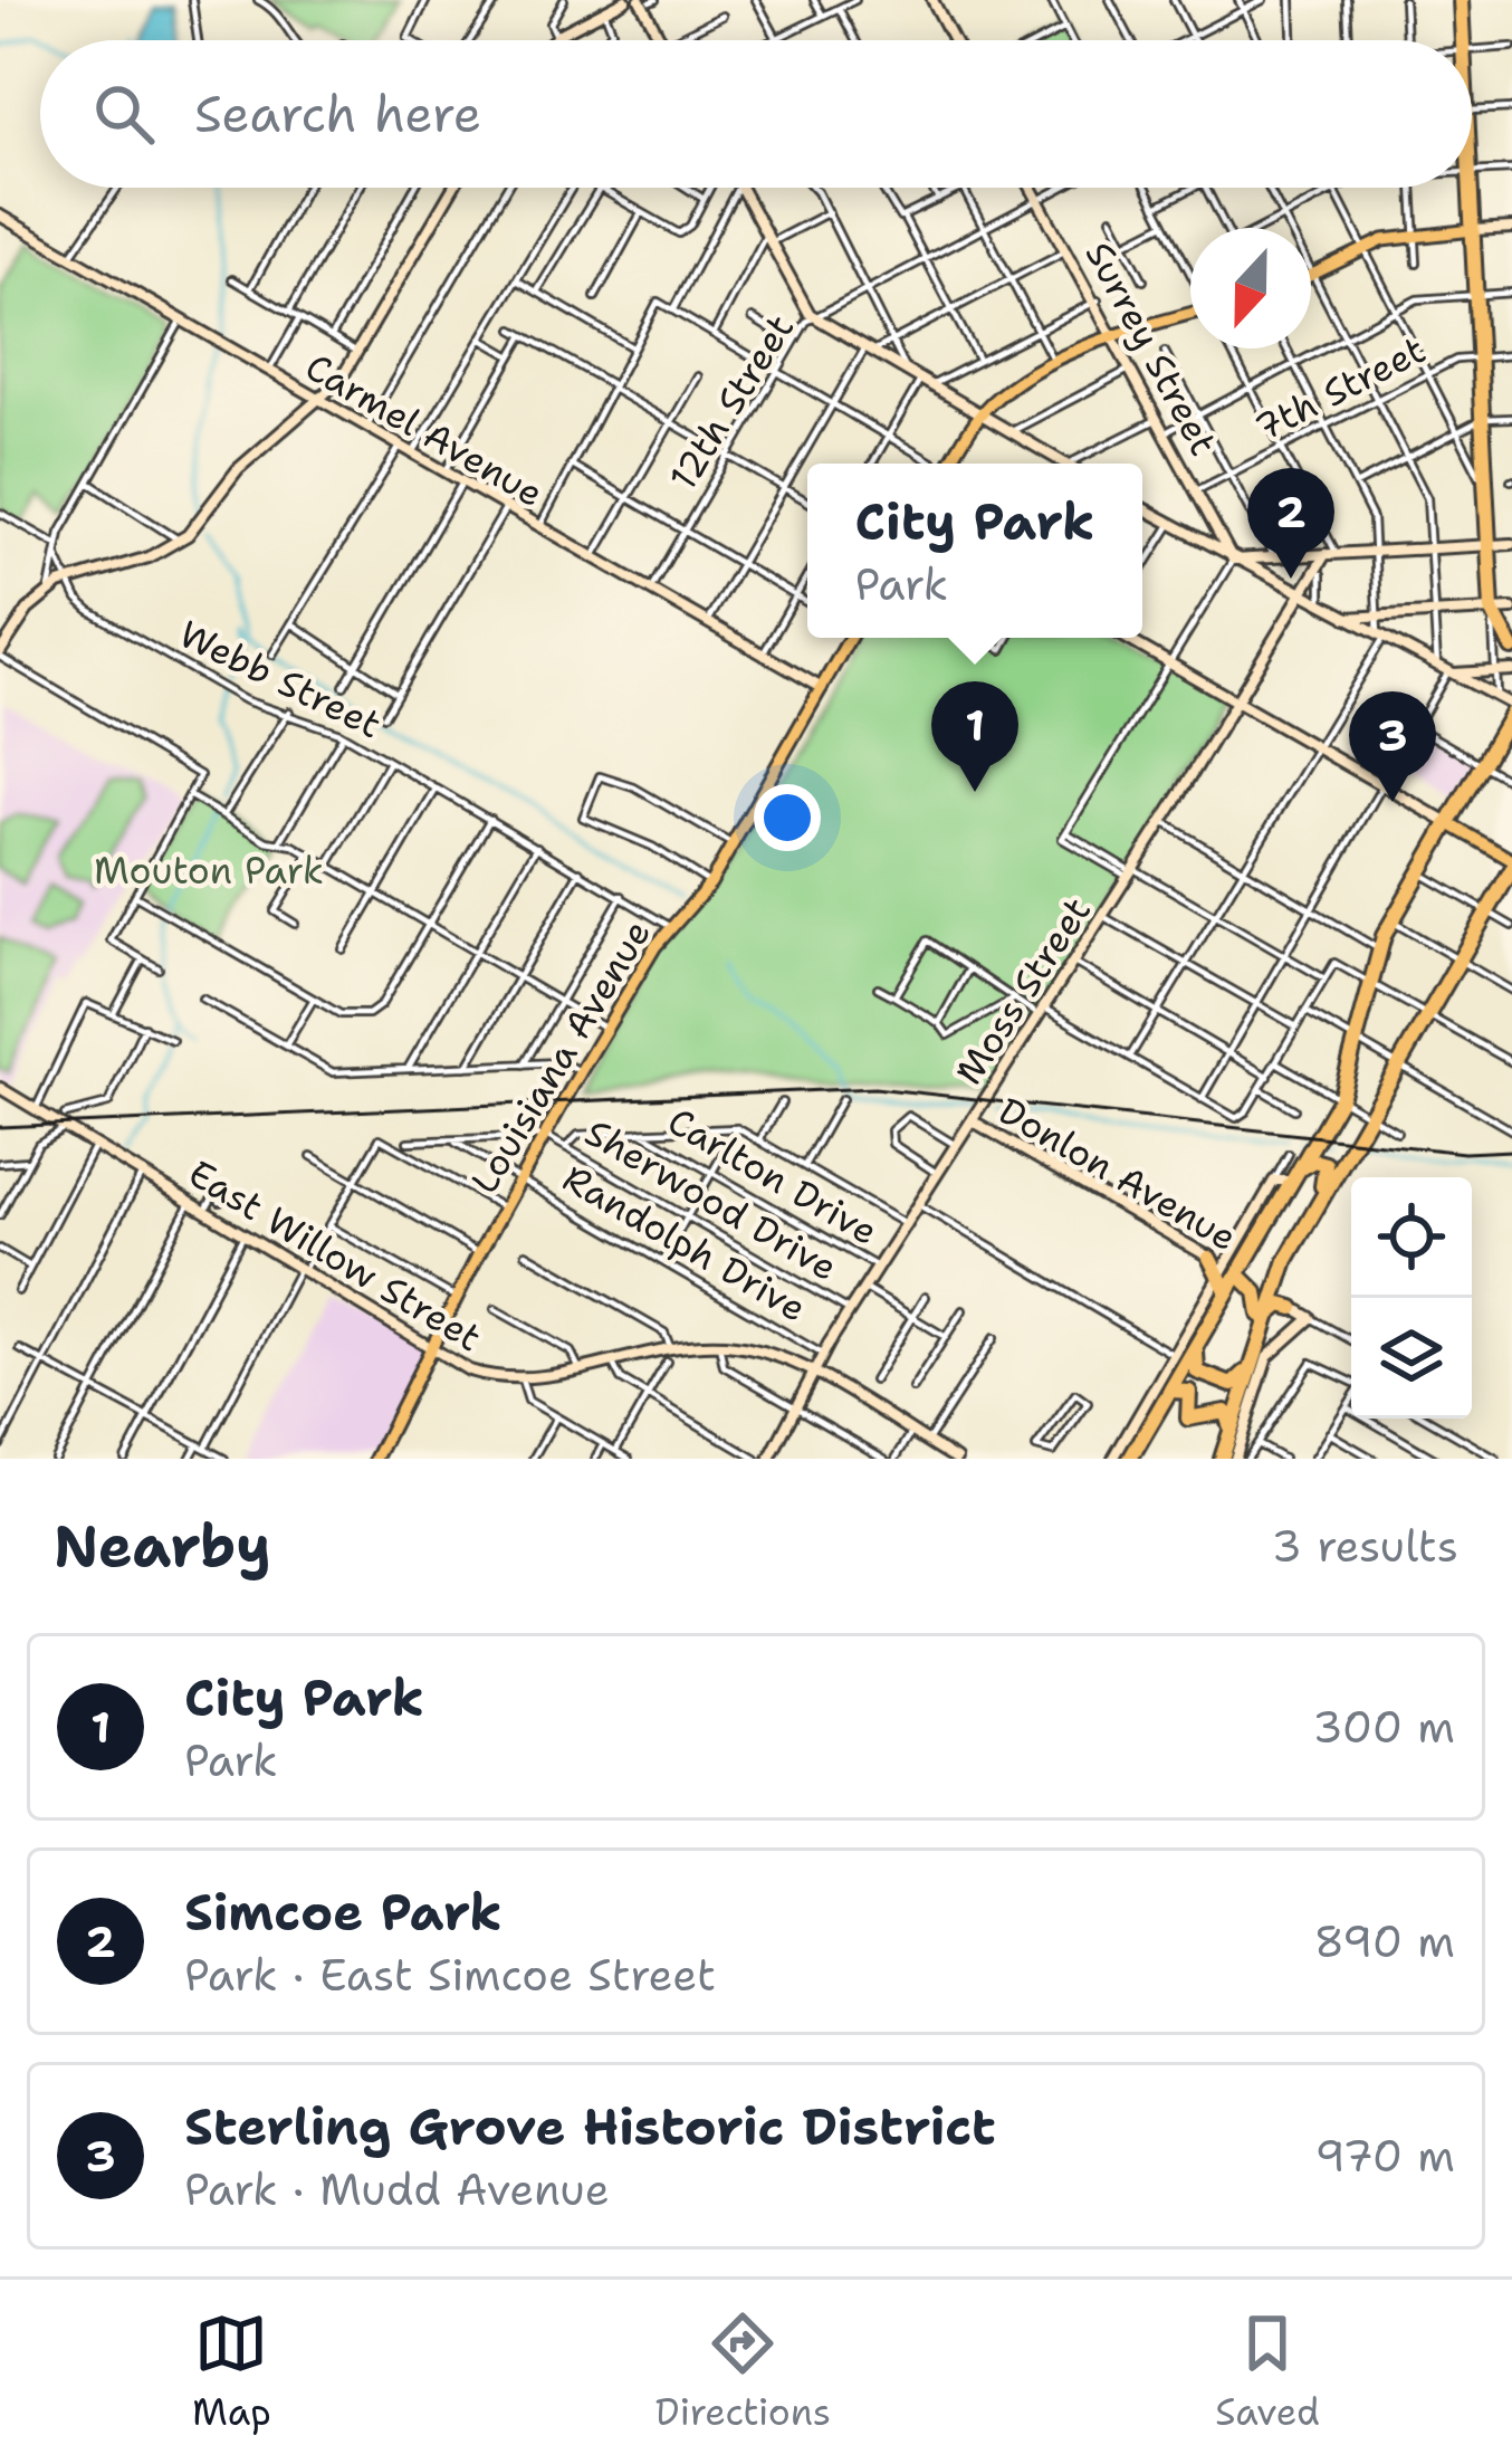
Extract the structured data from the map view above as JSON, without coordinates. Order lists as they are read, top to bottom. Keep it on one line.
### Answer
{"streets":{"main road":["Surrey Street","Carmel Avenue","Moss Street","Louisiana Avenue","Donlon Avenue","East Willow Street"],"street":["7th Street","12th Street","Webb Street","Carlton Drive","Sherwood Drive","Randolph Drive"]},"crossings":[["Surrey Street","7th Street"],["Surrey Street","12th Street"],["12th Street","Carmel Avenue"],["Carmel Avenue","Louisiana Avenue"],["Webb Street","Louisiana Avenue"],["Moss Street","Donlon Avenue"],["Moss Street","Carlton Drive"],["Moss Street","Sherwood Drive"],["Moss Street","Randolph Drive"],["Moss Street","East Willow Street"],["Louisiana Avenue","Sherwood Drive"],["Louisiana Avenue","Randolph Drive"],["Louisiana Avenue","East Willow Street"]],"parks":["Mouton Park"],"north":"bottom","page":{"search":"Search here","popup":["City Park","Park"],"pins":["2","1","3"],"heading":["Nearby","3 results"],"list":[{"mark":"1","name":"City Park","note":"Park","value":"300 m"},{"mark":"2","name":"Simcoe Park","note":"Park · East Simcoe Street","value":"890 m"},{"mark":"3","name":"Sterling Grove Historic District","note":"Park · Mudd Avenue","value":"970 m"}],"nav":["Map","Directions","Saved"]}}
